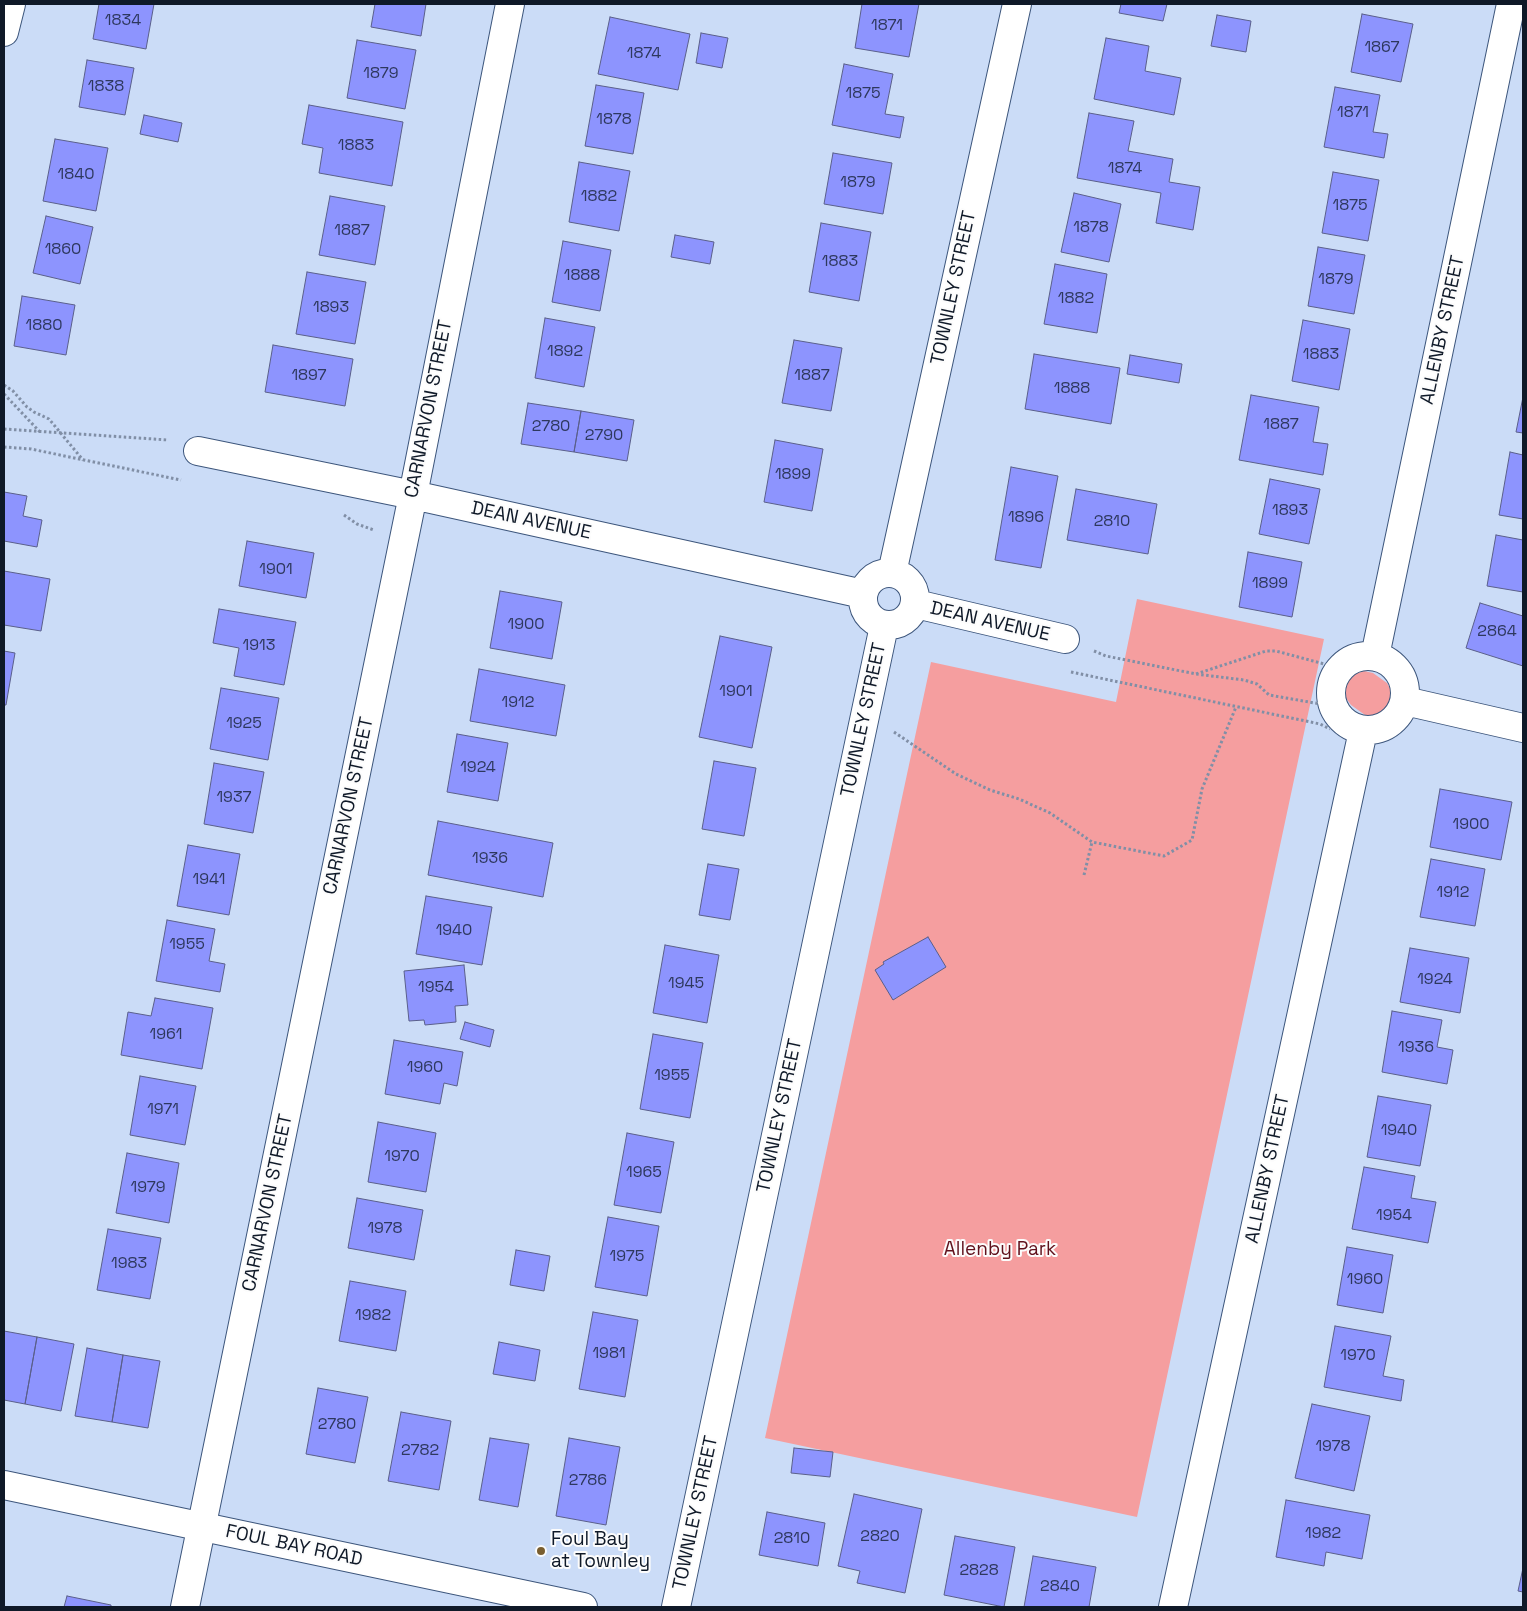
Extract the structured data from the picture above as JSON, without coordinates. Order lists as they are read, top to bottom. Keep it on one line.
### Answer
{"streets":{"street":["TOWNLEY STREET","ALLENBY STREET","CARNARVON STREET","DEAN AVENUE","FOUL BAY ROAD"]},"crossings":[["TOWNLEY STREET","DEAN AVENUE"],["CARNARVON STREET","DEAN AVENUE"],["CARNARVON STREET","FOUL BAY ROAD"]],"parks":["Allenby Park"],"places":["Foul Bay at Townley"],"house_numbers":["1834","1871","1867","1874","1879","1838","1875","1871","1878","1883","1874","1840","1879","1882","1875","1878","1887","1860","1883","1888","1879","1882","1893","1880","1892","1883","1897","1887","1888","1887","2780","2790","1899","1893","1896","2810","1901","1899","1900","2864","1913","1901","1912","1925","1924","1937","1900","1936","1941","1912","1940","1955","1924","1945","1954","1961","1936","1960","1955","1971","1940","1970","1965","1979","1954","1978","1975","1983","1960","1982","1981","1970","2780","1978","2782","2786","1982","2820","2810","2828","2840"]}
